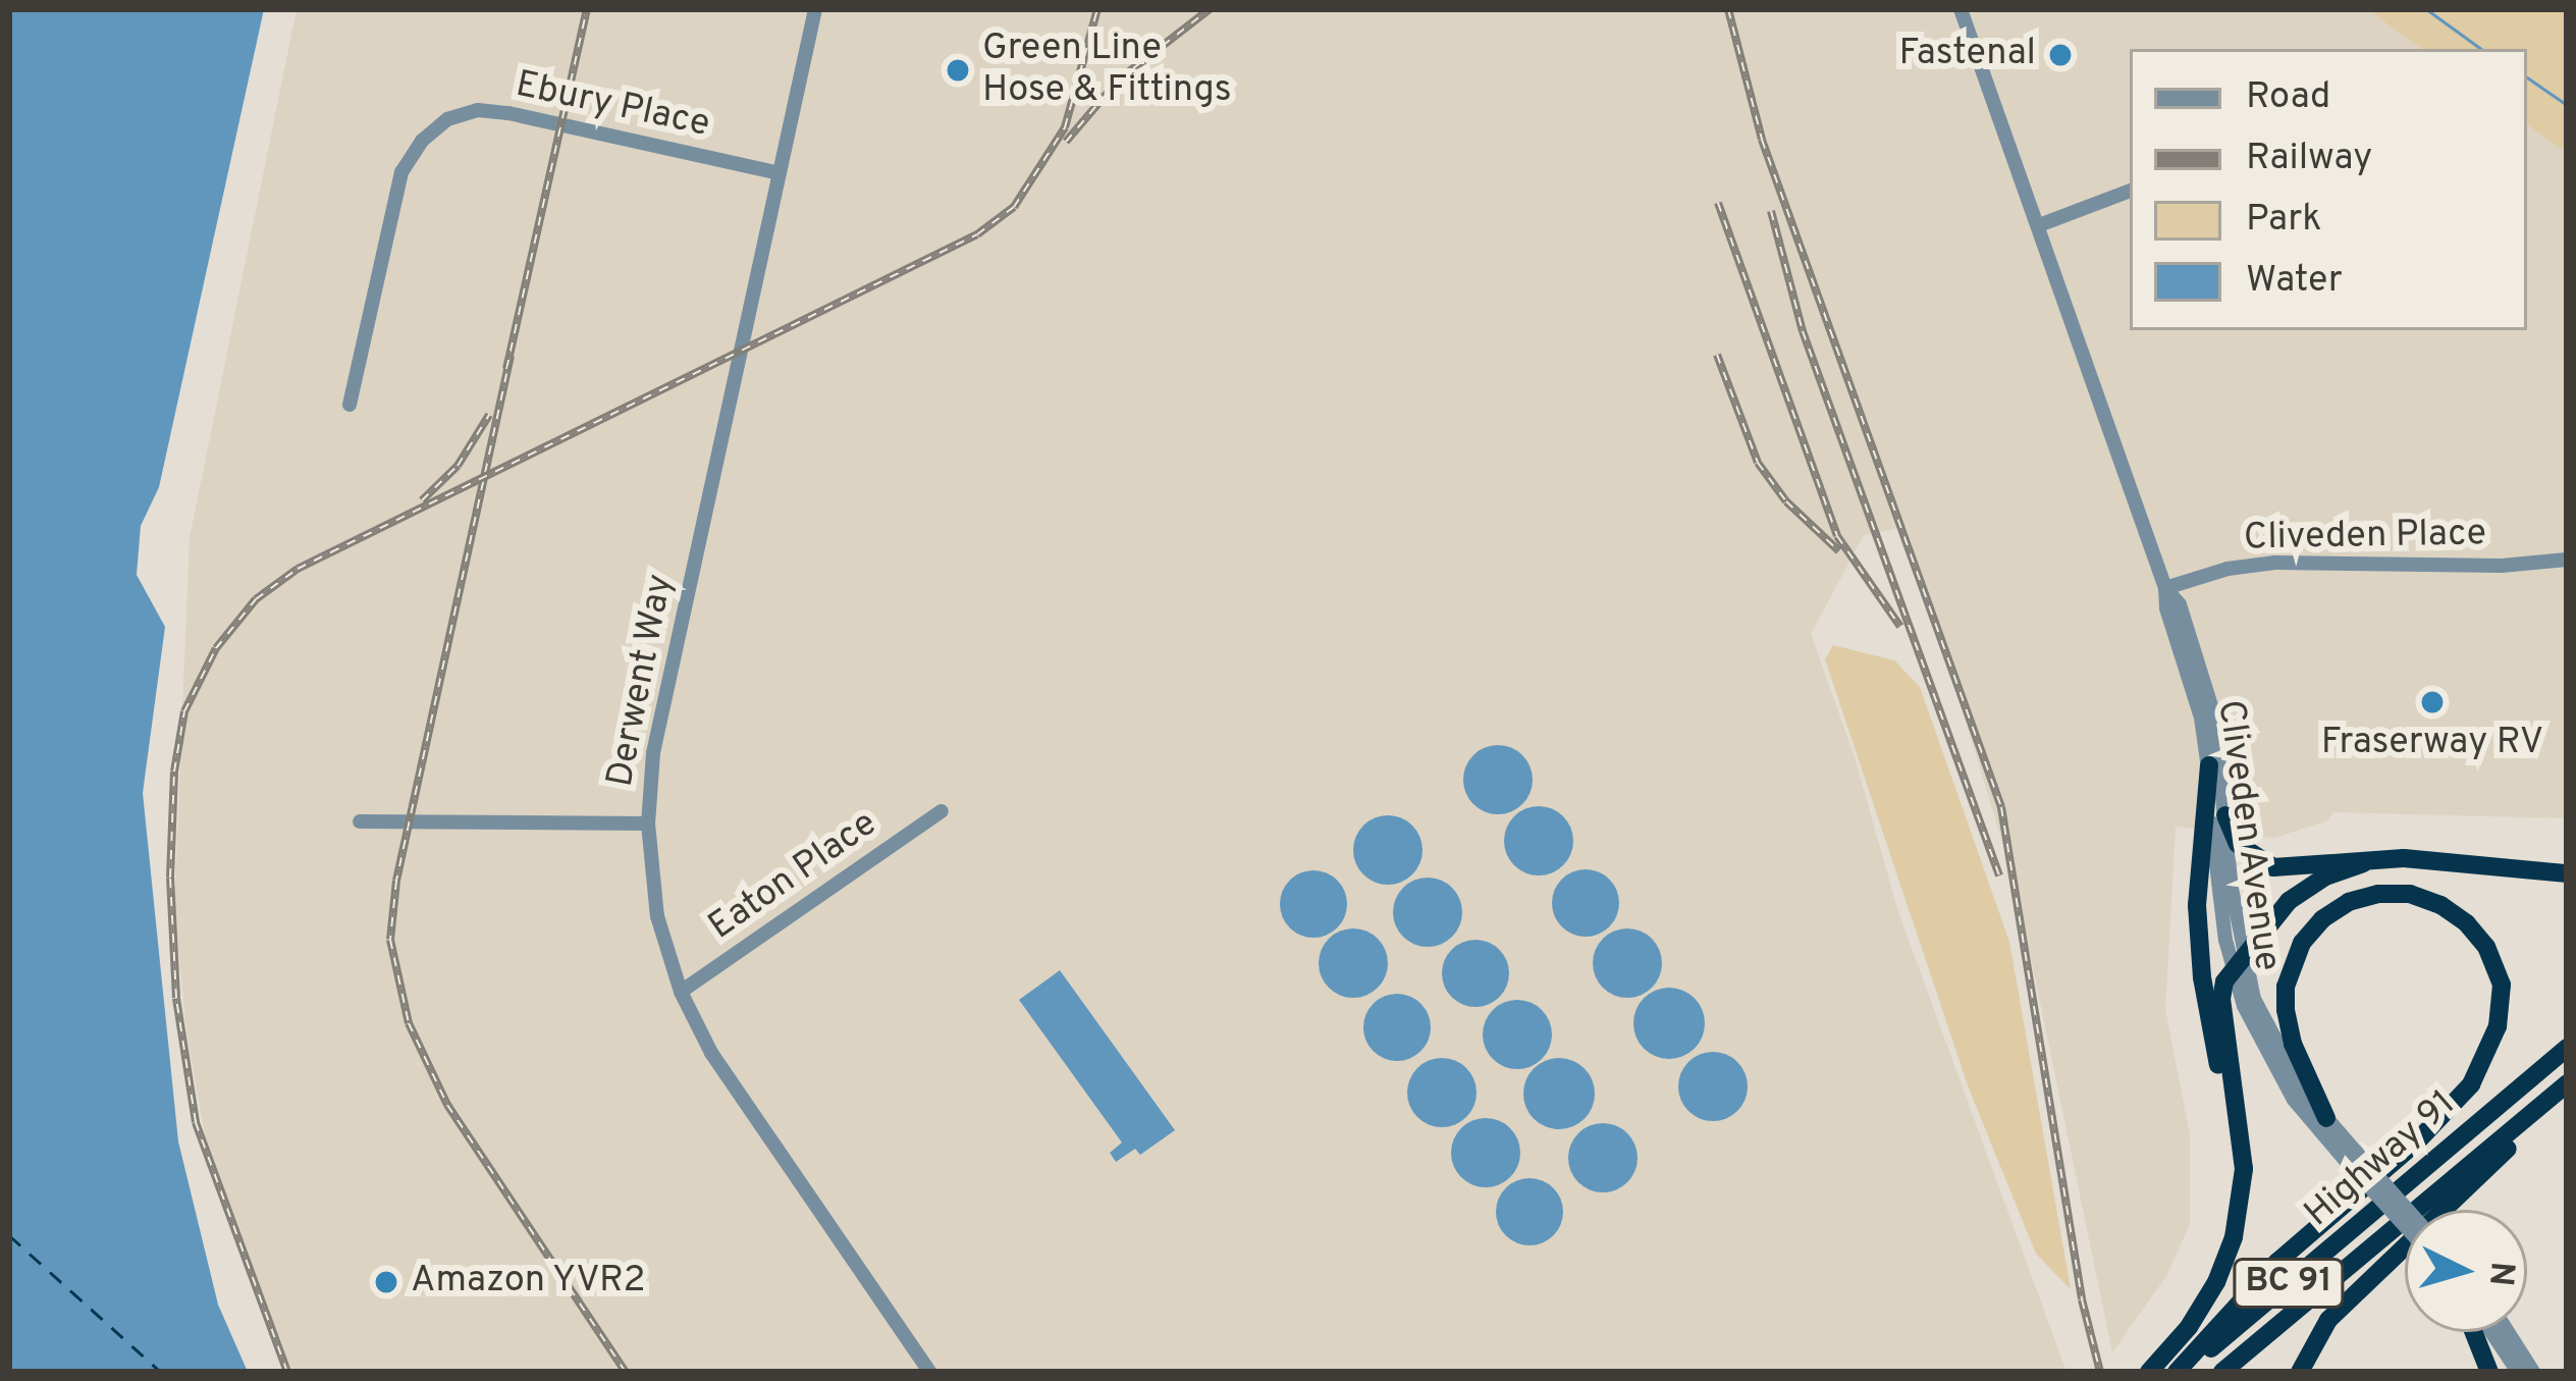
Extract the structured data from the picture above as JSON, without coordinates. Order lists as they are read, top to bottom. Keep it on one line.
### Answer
{"streets":{"highway":["Highway 91","BC 91"],"street":["Ebury Place","Cliveden Place","Derwent Way","Cliveden Avenue","Eaton Place"]},"crossings":[["Ebury Place","Derwent Way"],["Cliveden Place","Cliveden Avenue"],["Derwent Way","Eaton Place"]],"places":["Fastenal","Green Line Hose & Fittings","Fraserway RV","Amazon YVR2"],"legend":["Road","Railway","Park","Water"],"north":"right"}
